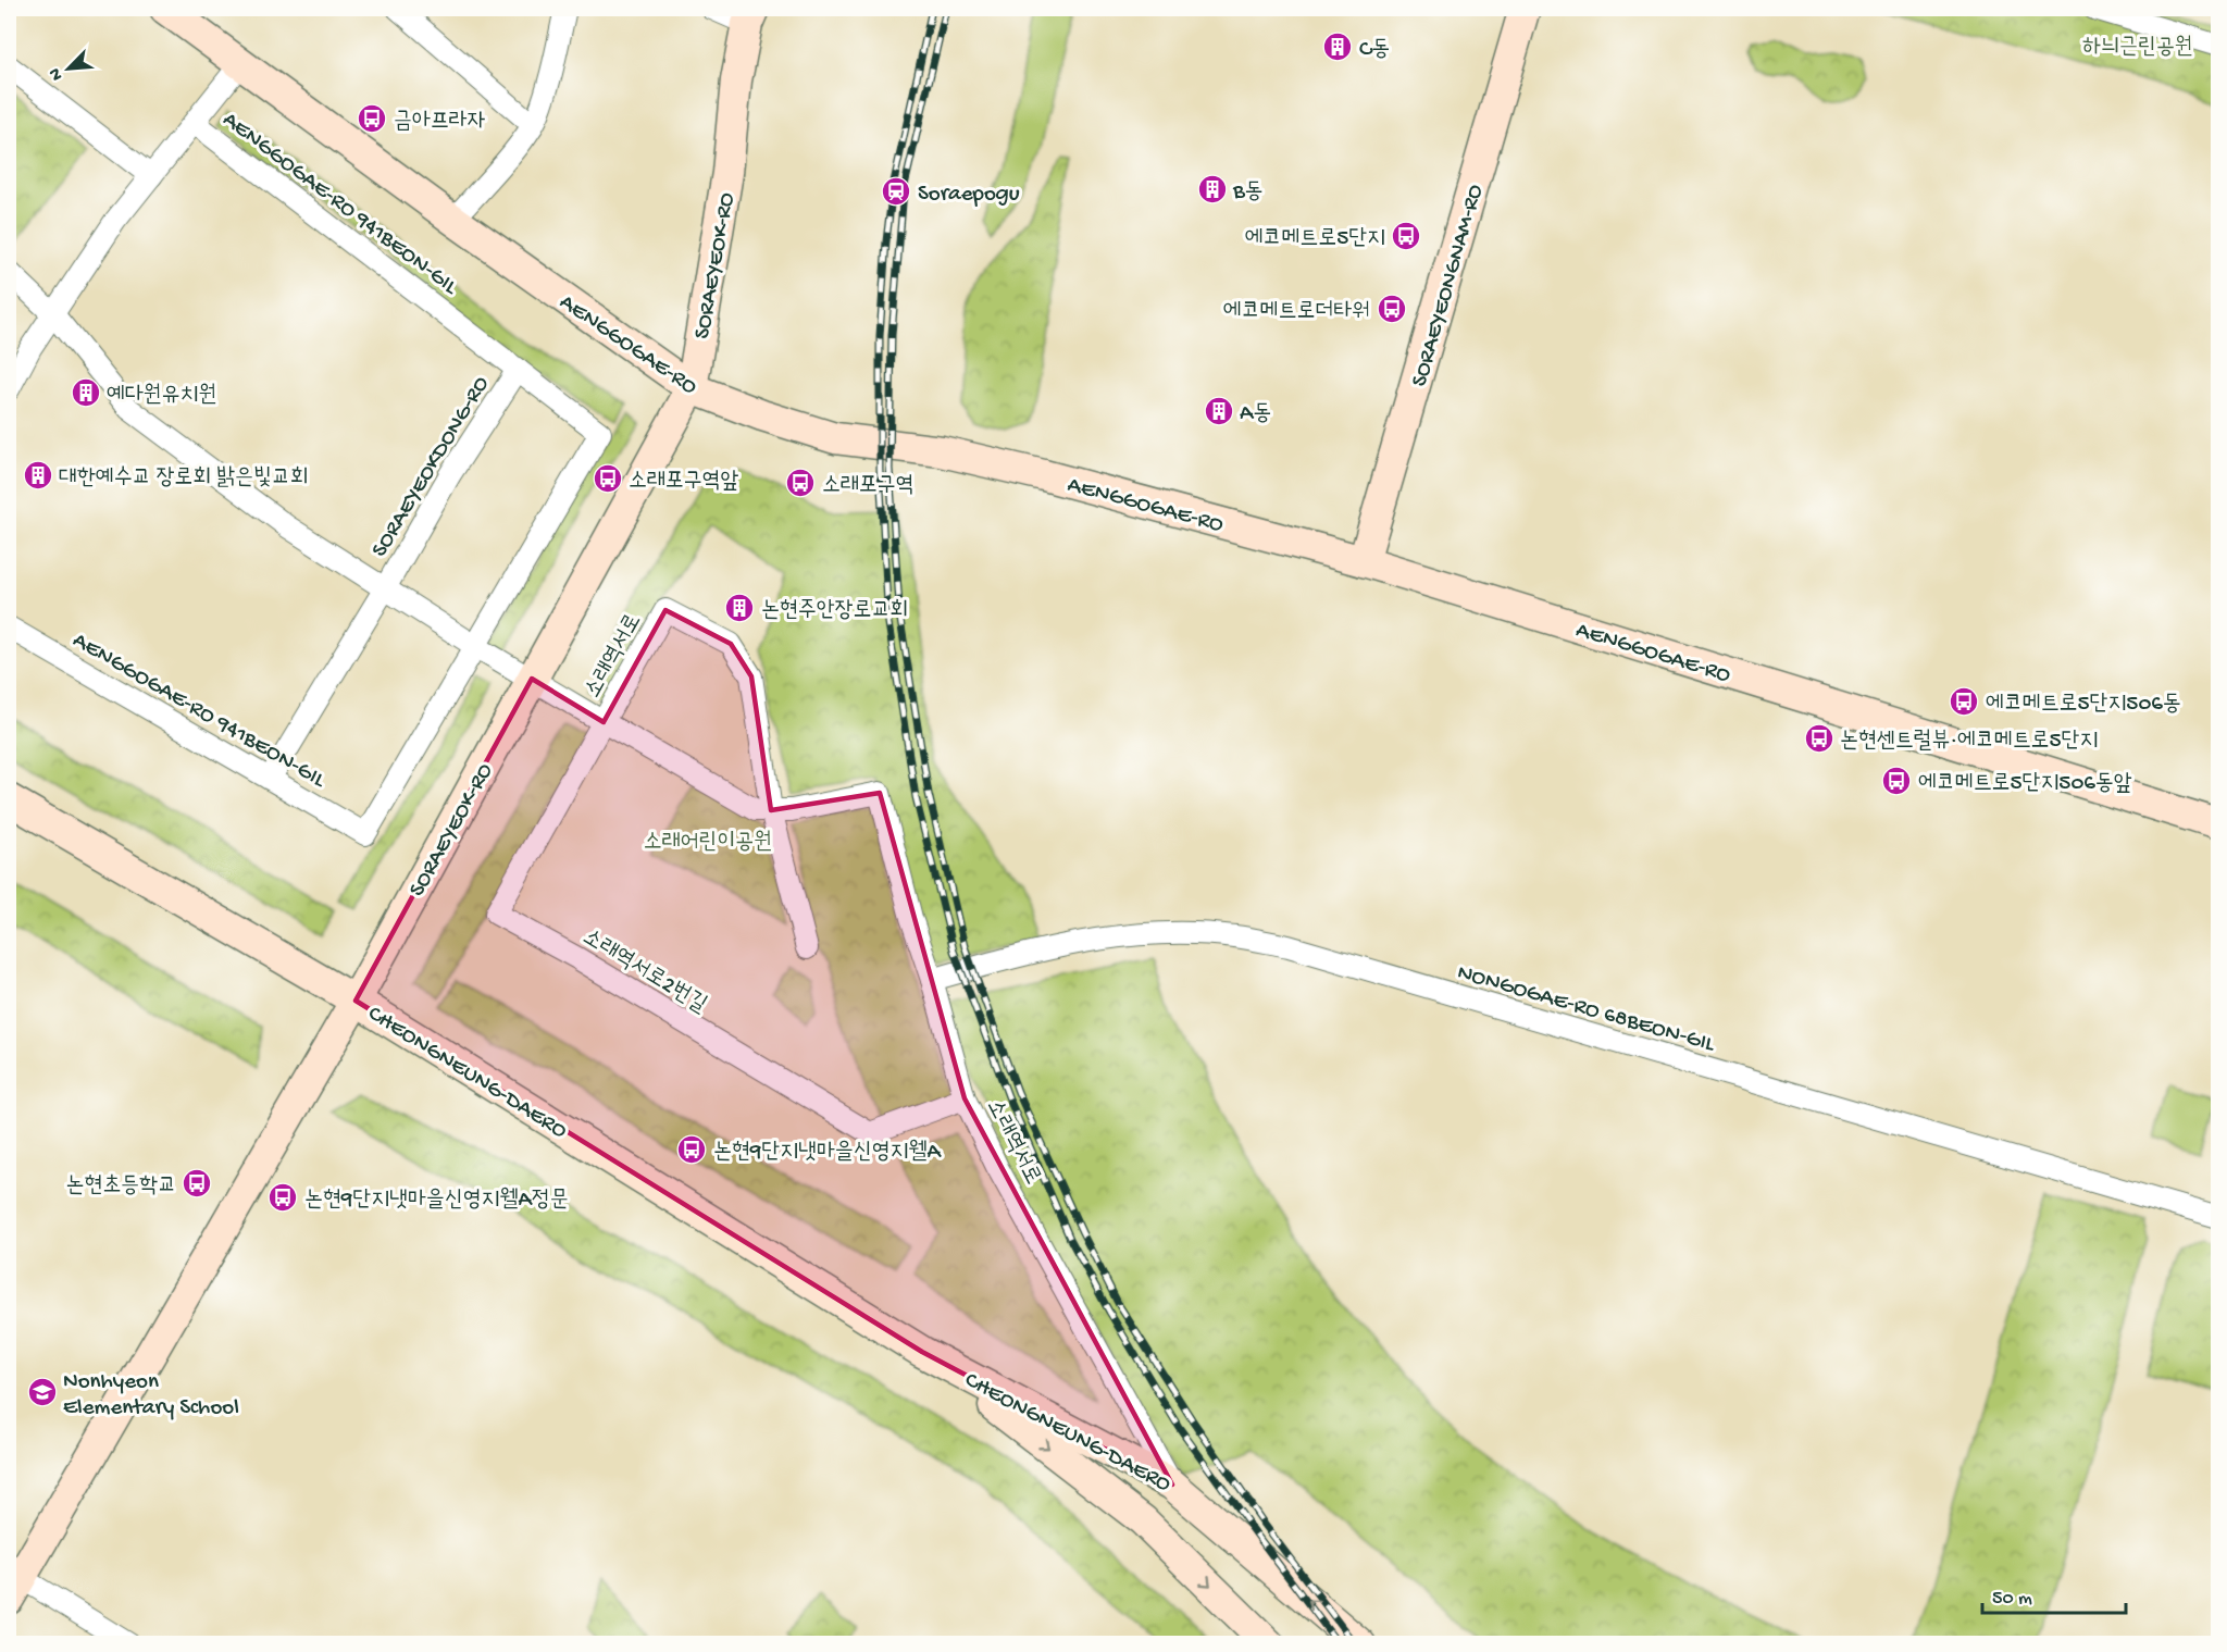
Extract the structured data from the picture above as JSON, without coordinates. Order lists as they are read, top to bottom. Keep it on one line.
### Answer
{"streets":{"street":["AENGGOGAE-RO 941BEON-GIL","SORAEYEOK-RO","SORAEYEONGNAM-RO","AENGGOGAE-RO","SORAEYEOKDONG-RO","소래역서로","소래역서로2번길","NONGOGAE-RO 68BEON-GIL","CHEONGNEUNG-DAERO"]},"crossings":[["AENGGOGAE-RO 941BEON-GIL","AENGGOGAE-RO"],["AENGGOGAE-RO 941BEON-GIL","SORAEYEOKDONG-RO"],["SORAEYEOK-RO","AENGGOGAE-RO"],["SORAEYEOK-RO","SORAEYEOKDONG-RO"],["SORAEYEOK-RO","CHEONGNEUNG-DAERO"],["SORAEYEONGNAM-RO","AENGGOGAE-RO"],["SORAEYEOKDONG-RO","소래역서로"],["SORAEYEOKDONG-RO","소래역서로2번길"],["소래역서로","소래역서로2번길"],["소래역서로","NONGOGAE-RO 68BEON-GIL"],["소래역서로","CHEONGNEUNG-DAERO"]],"parks":["하늬근린공원","소래어린이공원"],"places":{"building":["C동","B동","예다원유치원","A동","대한예수교 장로회 밝은빛교회","논현주안장로교회"],"bus stop":["금아프라자","에코메트로5단지","에코메트로더타워","소래포구역앞","소래포구역","에코메트로5단지506동","논현센트럴뷰·에코메트로5단지","에코메트로5단지506동앞","논현9단지냇마을신영지웰A","논현초등학교","논현9단지냇마을신영지웰A정문"],"station":["Soraepogu"],"school or university":["Nonhyeon Elementary School"]},"scale_bar":"50 m","north":"bottom left"}
